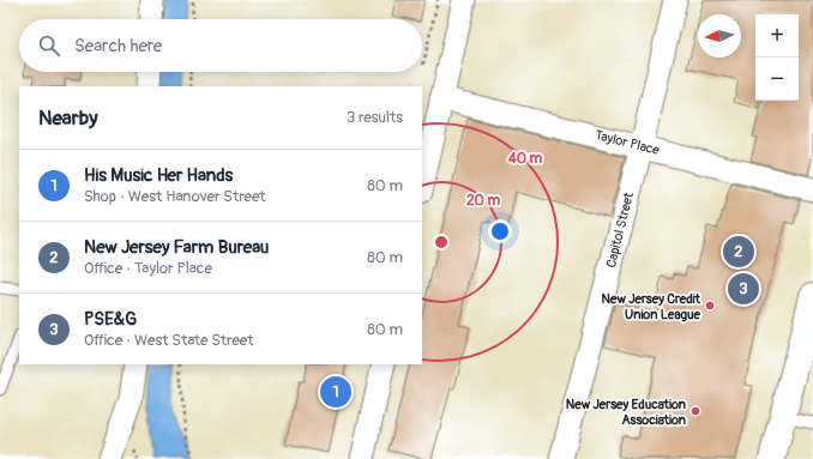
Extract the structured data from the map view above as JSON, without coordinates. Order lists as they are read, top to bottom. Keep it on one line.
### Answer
{"streets":{"street":["Taylor Place","Capitol Street"]},"crossings":[["Taylor Place","Capitol Street"]],"places":["New Jersey Credit Union League","New Jersey Education Association"],"north":"left","page":{"map_buttons":["+","−"],"search":"Search here","heading":["Nearby","3 results"],"list":[{"mark":"1","name":"His Music Her Hands","note":"Shop · West Hanover Street","value":"80 m"},{"mark":"2","name":"New Jersey Farm Bureau","note":"Office · Taylor Place","value":"80 m"},{"mark":"3","name":"PSE&G","note":"Office · West State Street","value":"80 m"}],"pins":["2","3","1"]},"rings":["40 m","20 m"]}
